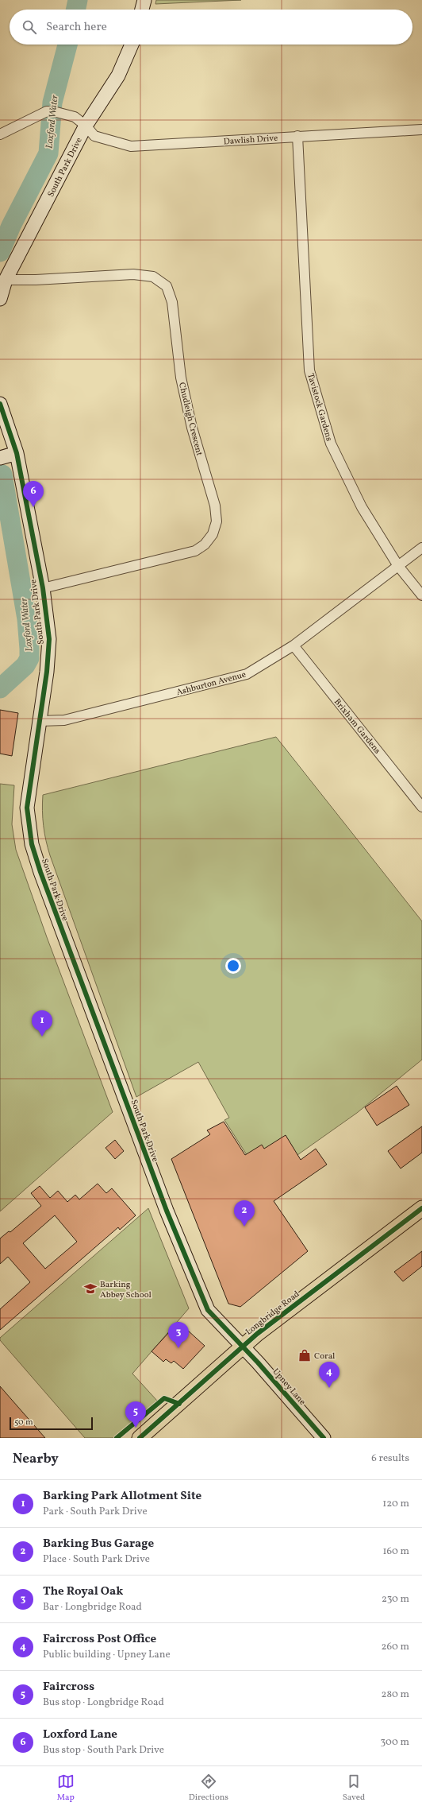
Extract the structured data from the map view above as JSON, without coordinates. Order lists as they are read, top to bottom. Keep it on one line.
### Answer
{"streets":{"main road":["Longbridge Road"],"street":["Dawlish Drive","South Park Drive","Tavistock Gardens","Chudleigh Crescent","Ashburton Avenue","Brixham Gardens","Upney Lane"]},"crossings":[["Dawlish Drive","South Park Drive"],["Dawlish Drive","Tavistock Gardens"],["South Park Drive","Chudleigh Crescent"],["South Park Drive","Ashburton Avenue"],["South Park Drive","Longbridge Road"],["South Park Drive","Upney Lane"],["Tavistock Gardens","Ashburton Avenue"],["Ashburton Avenue","Brixham Gardens"],["Longbridge Road","Upney Lane"]],"water":["Loxford Water"],"places":{"school or university":["Barking Abbey School"],"shop":["Coral"]},"scale_bar":"50 m","page":{"search":"Search here","pins":["6","1","2","3","4","5"],"scale":"50 m","heading":["Nearby","6 results"],"list":[{"mark":"1","name":"Barking Park Allotment Site","note":"Park · South Park Drive","value":"120 m"},{"mark":"2","name":"Barking Bus Garage","note":"Place · South Park Drive","value":"160 m"},{"mark":"3","name":"The Royal Oak","note":"Bar · Longbridge Road","value":"230 m"},{"mark":"4","name":"Faircross Post Office","note":"Public building · Upney Lane","value":"260 m"},{"mark":"5","name":"Faircross","note":"Bus stop · Longbridge Road","value":"280 m"},{"mark":"6","name":"Loxford Lane","note":"Bus stop · South Park Drive","value":"300 m"}],"nav":["Map","Directions","Saved"]}}
